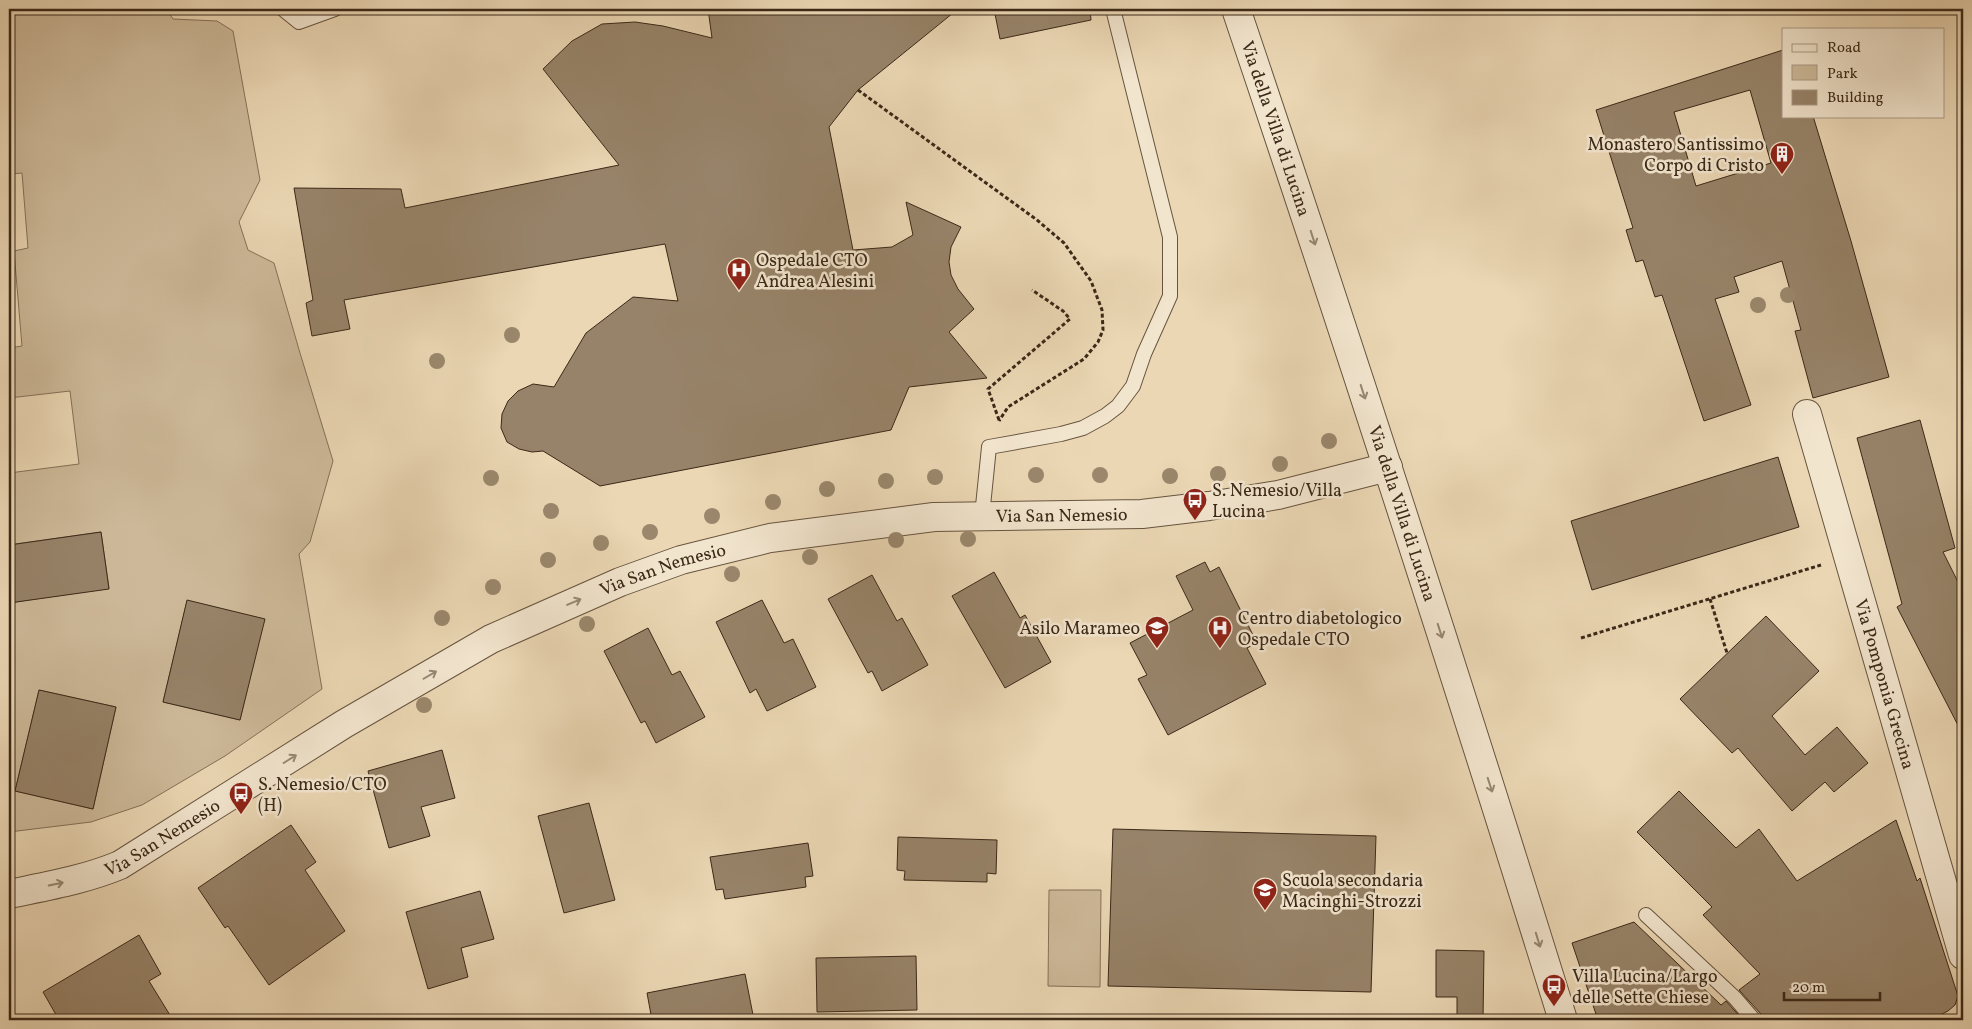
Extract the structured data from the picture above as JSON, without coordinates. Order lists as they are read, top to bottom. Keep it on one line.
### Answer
{"streets":{"street":["Via della Villa di Lucina","Via San Nemesio","Via Pomponia Grecina"]},"crossings":[["Via della Villa di Lucina","Via San Nemesio"]],"one_way":["Via della Villa di Lucina","Via San Nemesio"],"places":{"building":["Monastero Santissimo Corpo di Cristo"],"hospital":["Ospedale CTO Andrea Alesini","Centro diabetologico Ospedale CTO"],"bus stop":["S. Nemesio/Villa Lucina","S. Nemesio/CTO (H)","Villa Lucina/Largo delle Sette Chiese"],"school or university":["Asilo Marameo","Scuola secondaria Macinghi-Strozzi"]},"legend":["Road","Park","Building"],"scale_bar":"20 m"}
